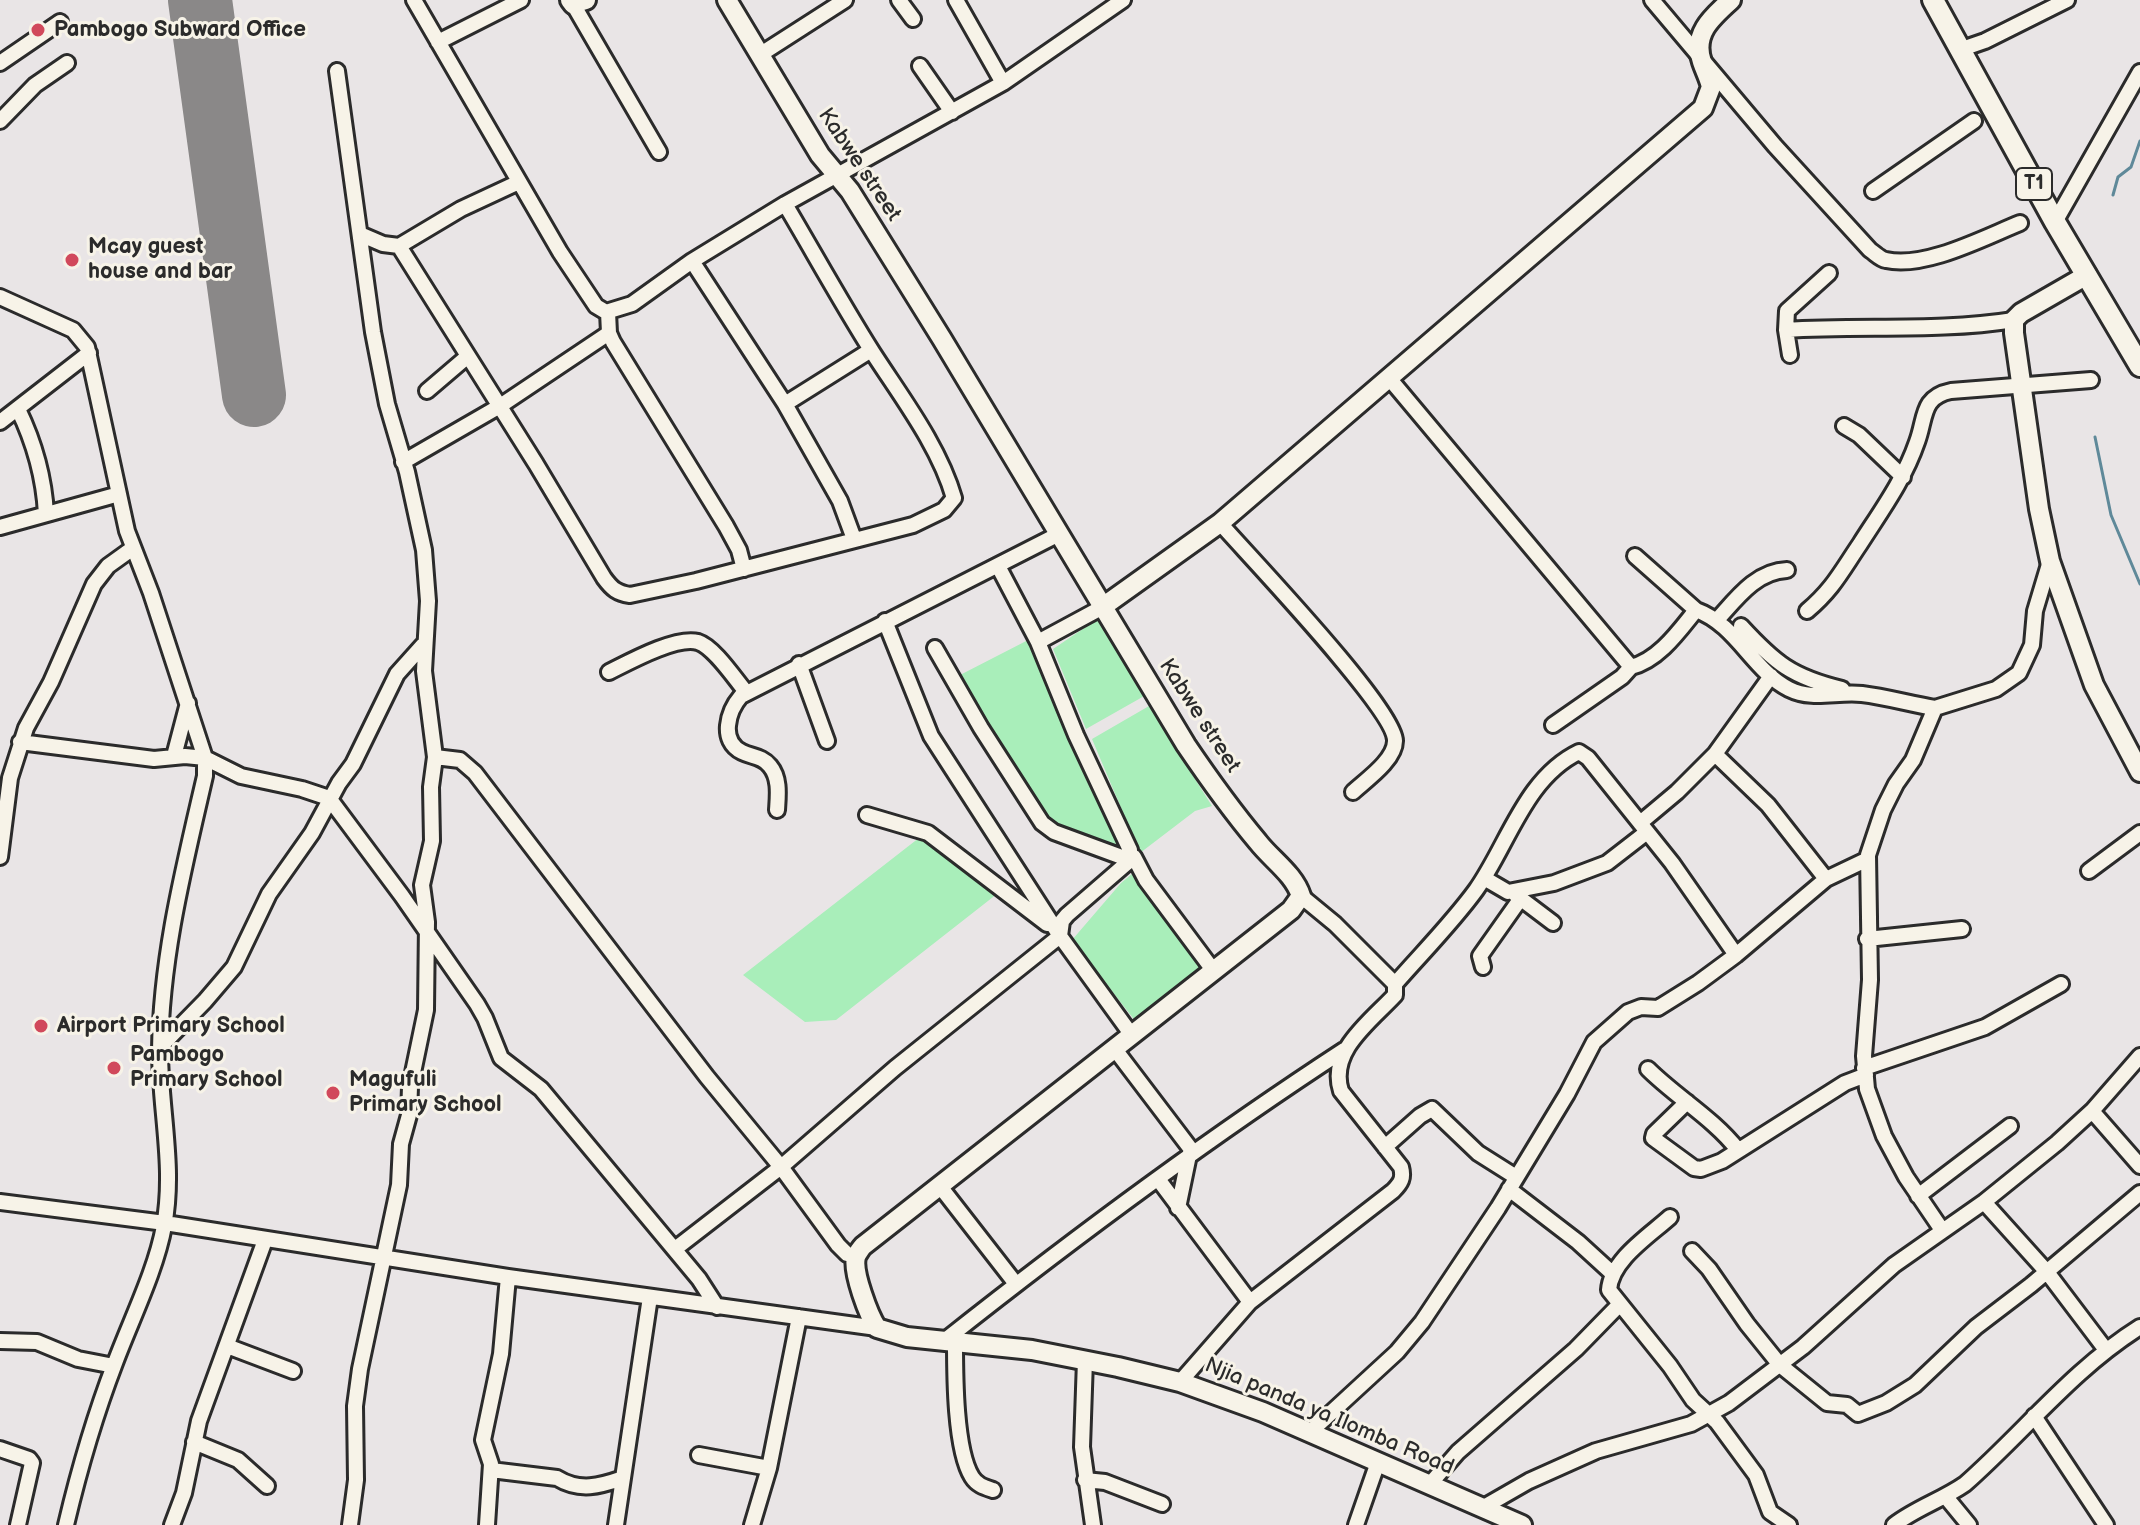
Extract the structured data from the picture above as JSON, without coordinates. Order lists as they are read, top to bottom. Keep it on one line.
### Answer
{"streets":{"highway":["T1"],"main road":["Kabwe street","Njia panda ya Ilomba Road"]},"places":["Pambogo Subward Office","Mcay guest house and bar","Airport Primary School","Pambogo Primary School","Magufuli Primary School"]}
